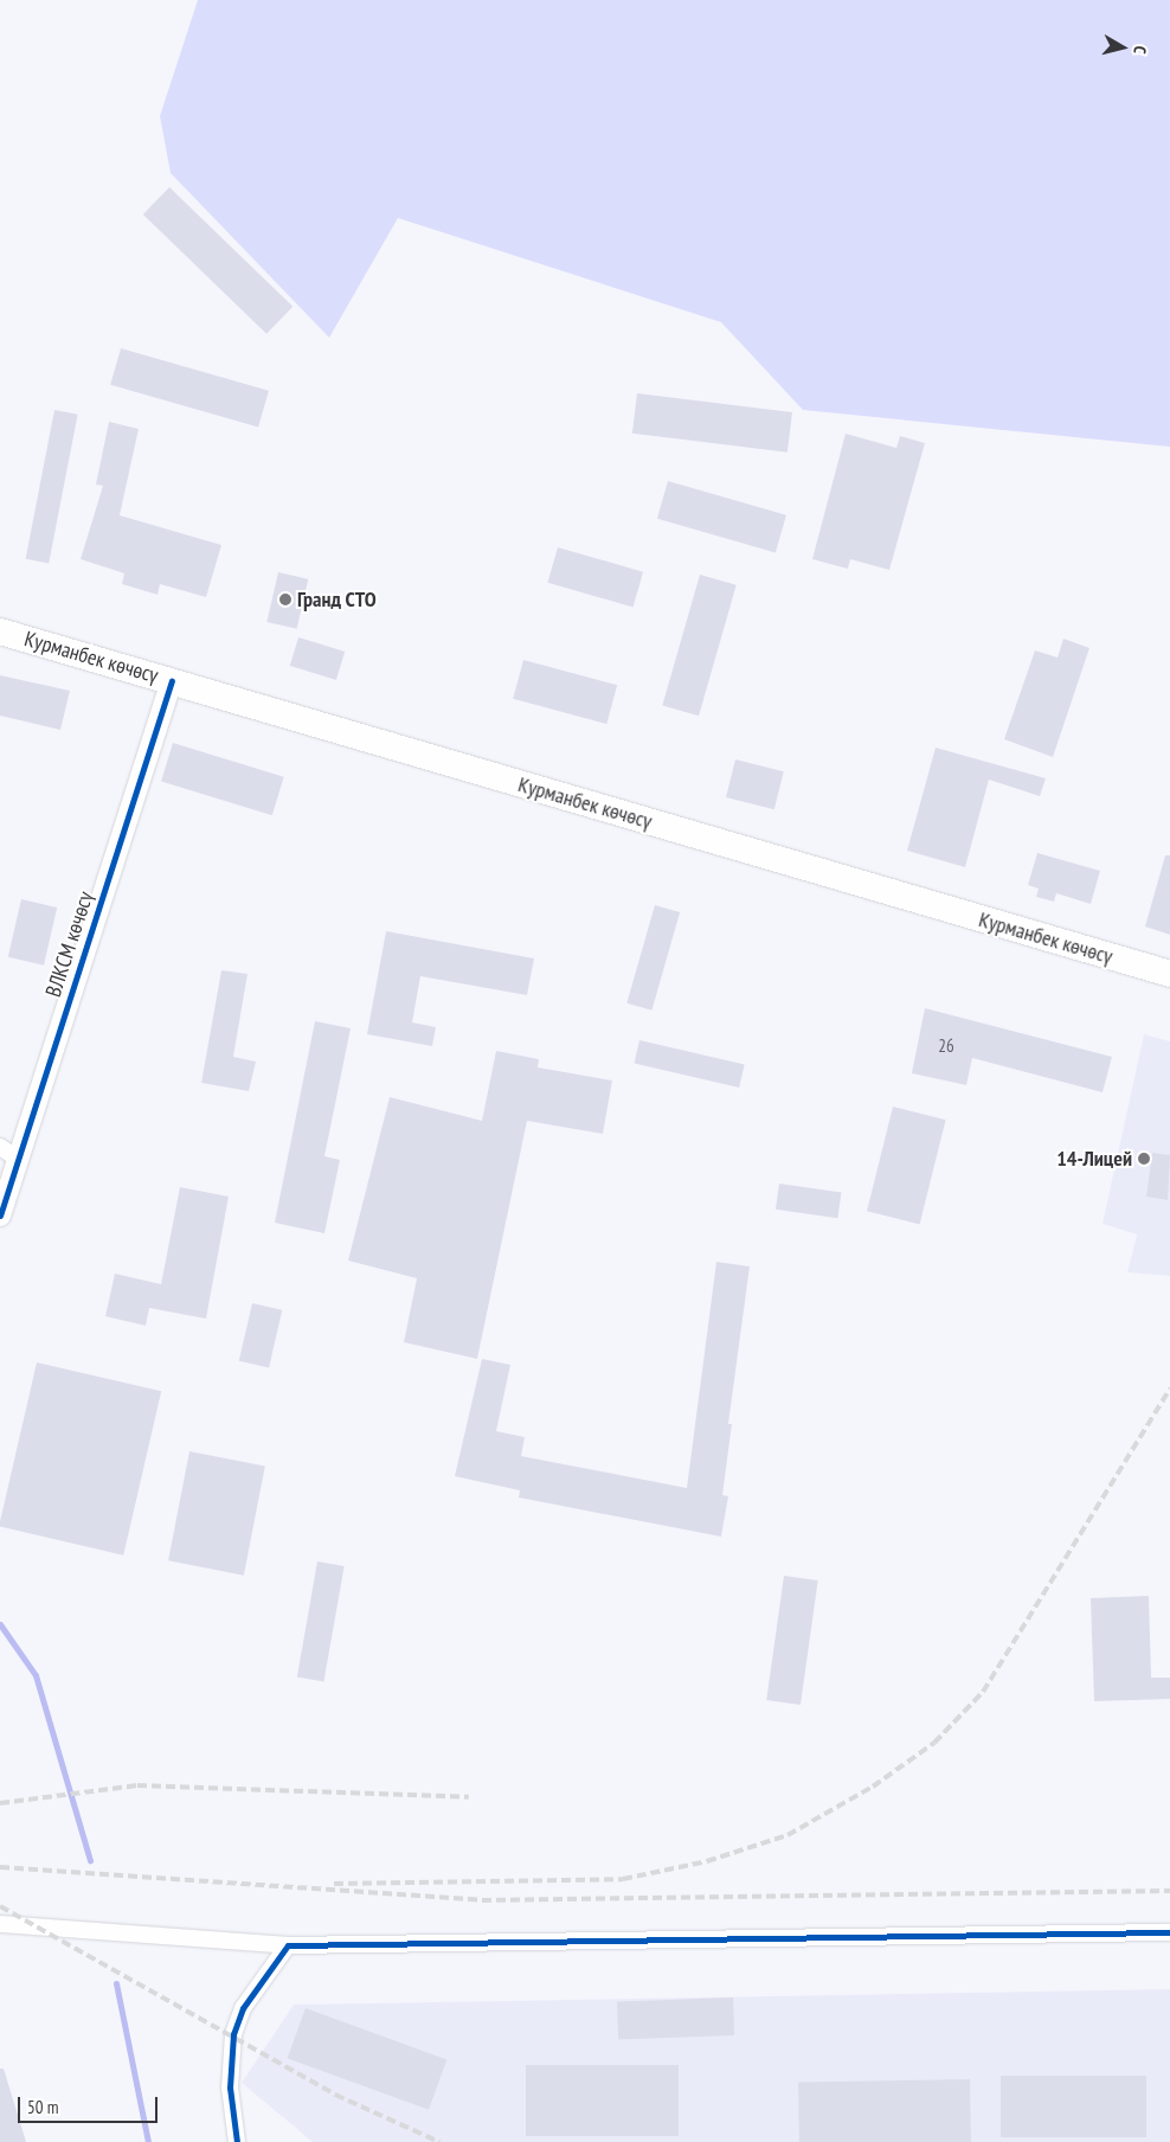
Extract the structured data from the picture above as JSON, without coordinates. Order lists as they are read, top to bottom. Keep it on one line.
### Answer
{"streets":{"main road":["Курманбек көчөсү"],"street":["ВЛКСМ көчөсү"]},"crossings":[["Курманбек көчөсү","ВЛКСМ көчөсү"]],"places":["Гранд СТО","14-Лицей"],"house_numbers":["26"],"scale_bar":"50 m","north":"right"}
